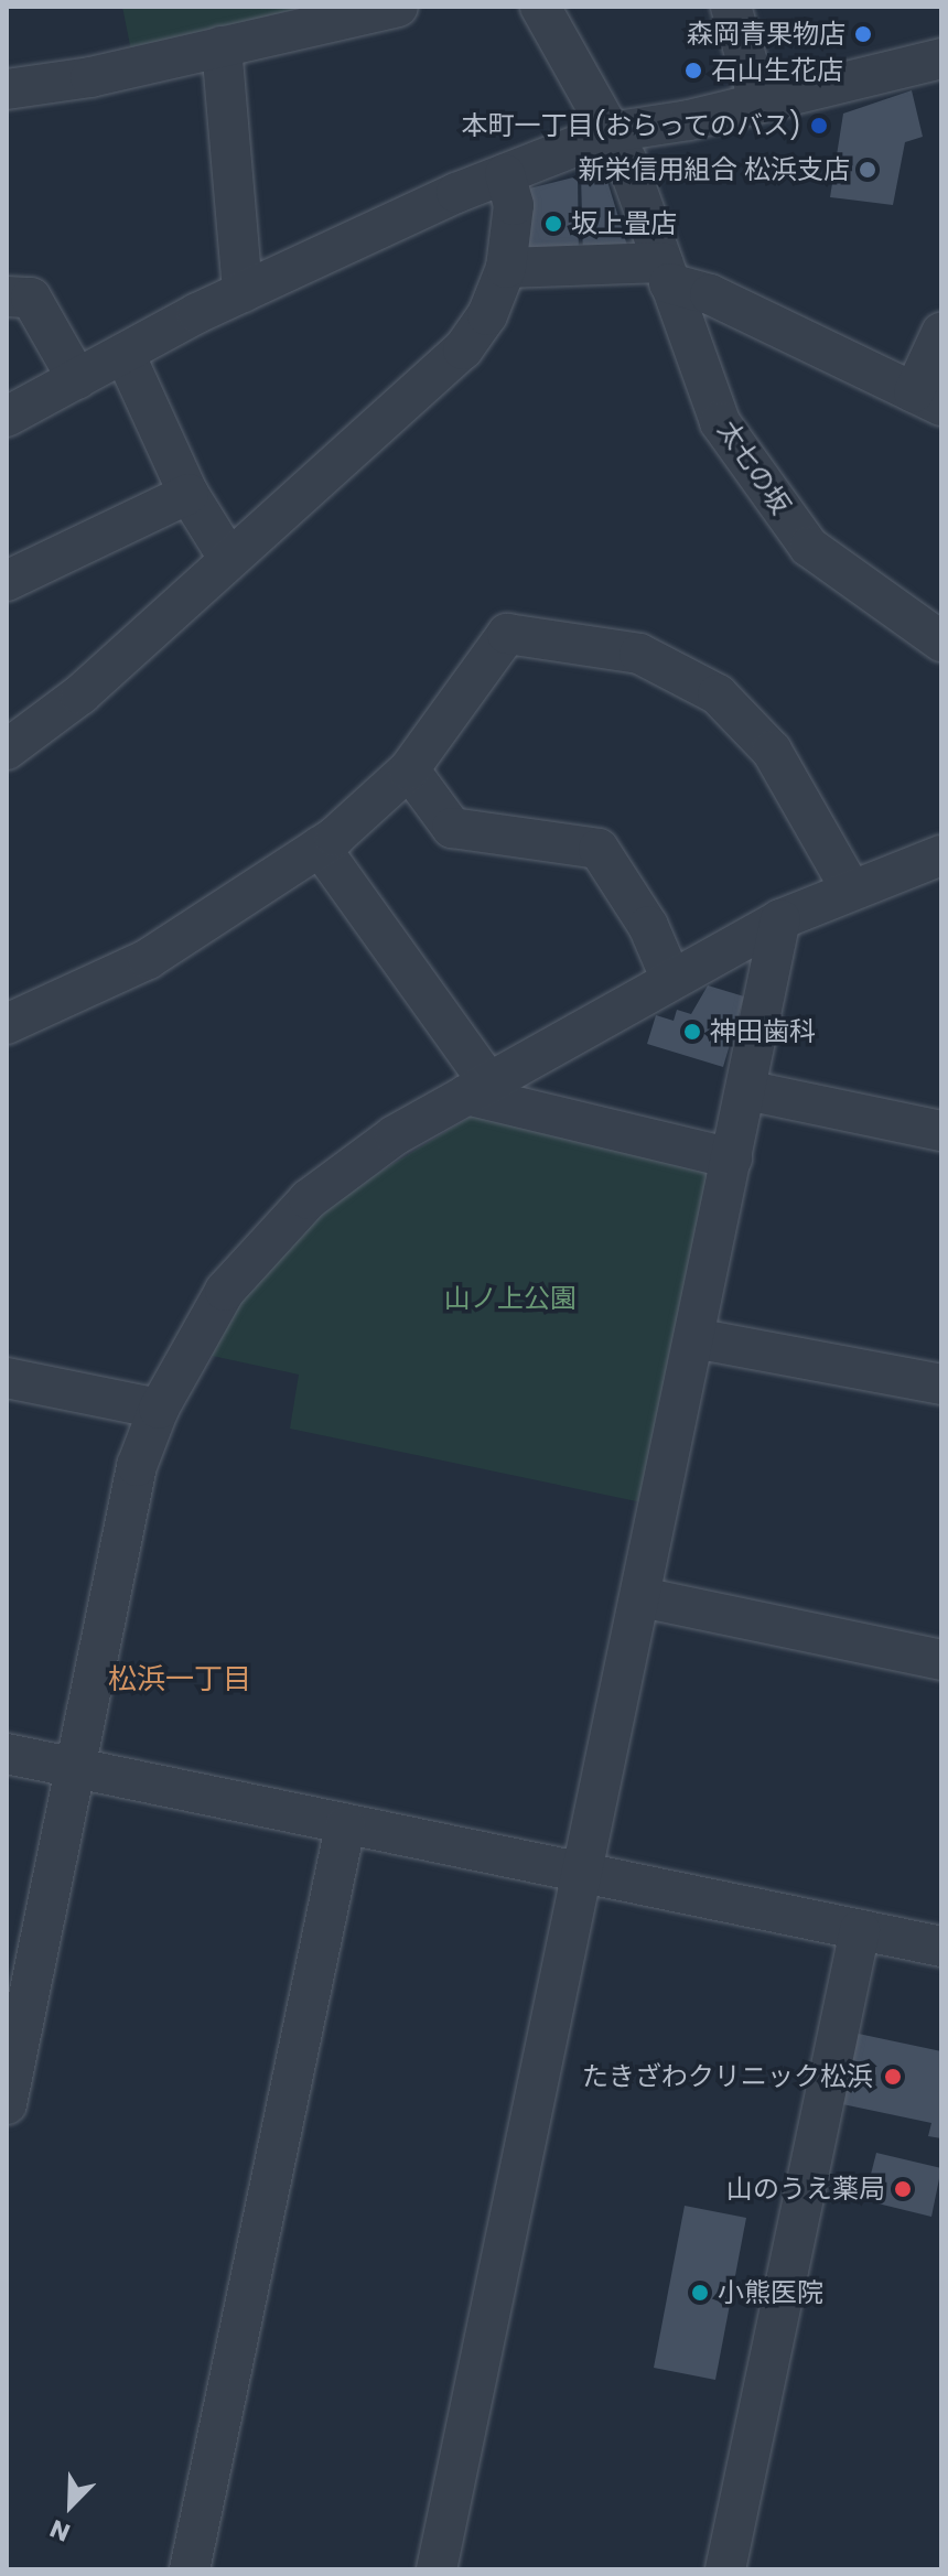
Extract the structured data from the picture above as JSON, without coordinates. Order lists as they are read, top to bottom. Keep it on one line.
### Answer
{"streets":{"street":["太七の坂"]},"districts":["松浜一丁目"],"parks":["山ノ上公園"],"places":["森岡青果物店","石山生花店","本町一丁目(おらってのバス)","新栄信用組合 松浜支店","坂上畳店","神田歯科","たきざわクリニック松浜","山のうえ薬局","小熊医院"],"north":"bottom left"}
